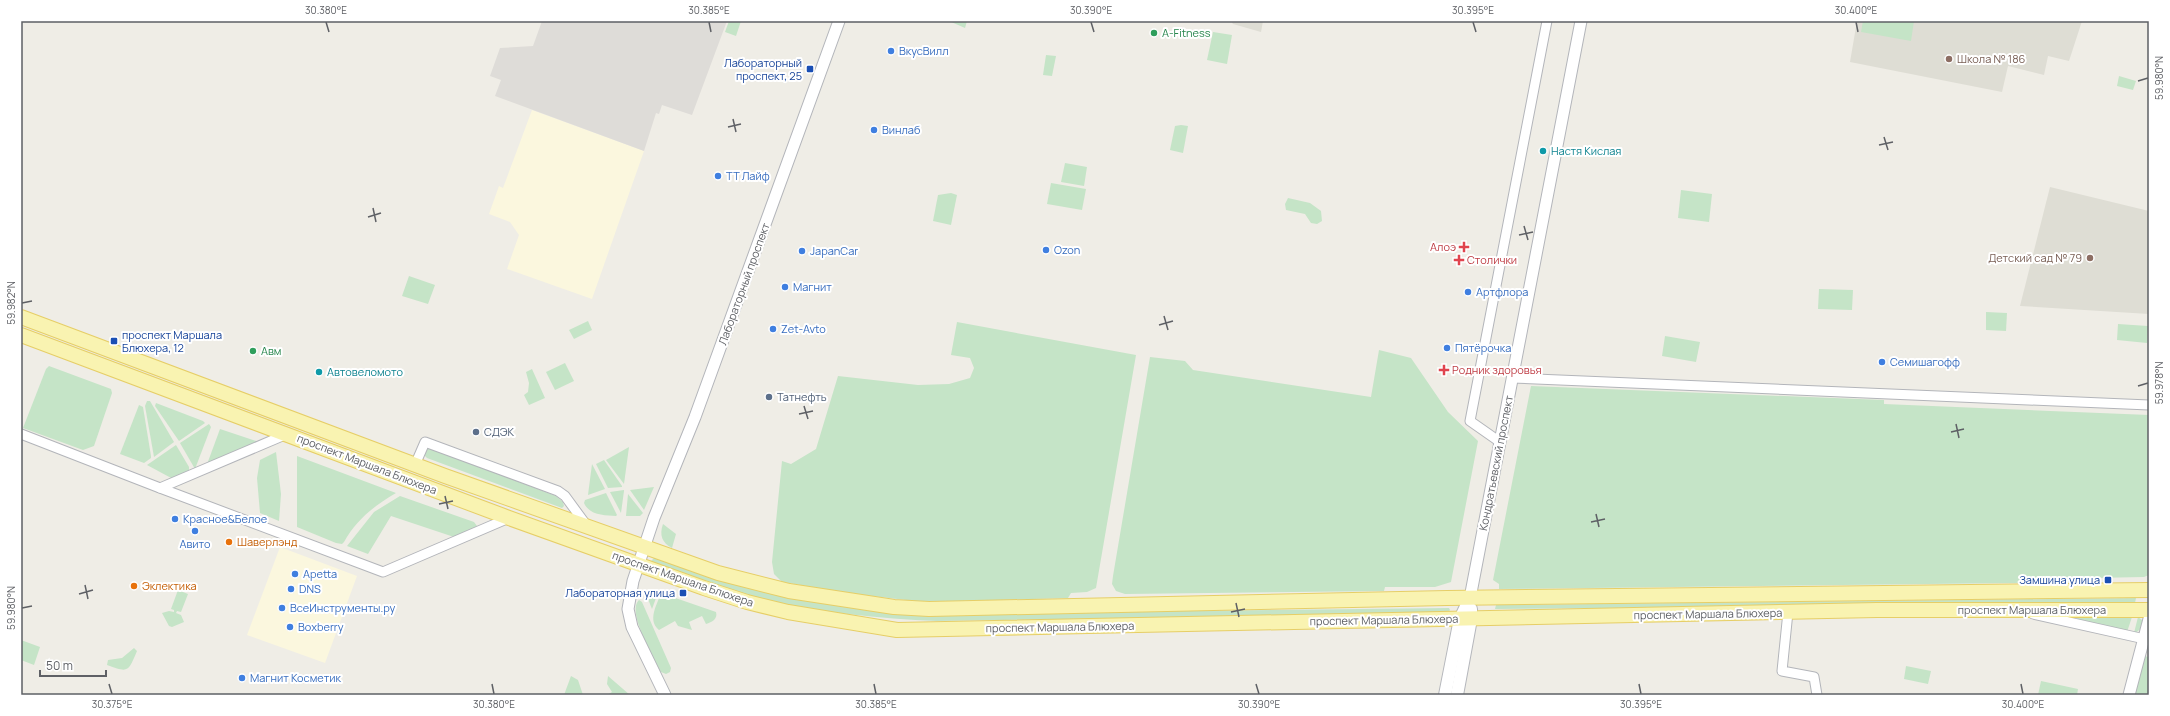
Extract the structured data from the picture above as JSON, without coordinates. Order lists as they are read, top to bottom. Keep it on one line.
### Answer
{"streets":{"main road":["Кондратьевский проспект","проспект Маршала Блюхера"],"street":["Лабораторный проспект"]},"crossings":[["Лабораторный проспект","проспект Маршала Блюхера"],["Кондратьевский проспект","проспект Маршала Блюхера"]],"places":{"other":["A-Fitness","ВкусВилл","Школа № 186","Винлаб","Настя Кислая","ТТ Лайф","Ozon","JapanCar","Детский сад № 79","Магнит","Артфлора","Zet-Avto","Пятёрочка","Авм","Семишагофф","Автовеломото","Татнефть","СДЭК","Красное&Белое","Авито","Шаверлэнд","Apetta","Эклектика","DNS","ВсеИнструменты.ру","Boxberry","Магнит Косметик"],"transit":["Лабораторный проспект, 25","проспект Маршала Блюхера, 12","Замшина улица","Лабораторная улица"],"health":["Алоэ","Столички","Родник здоровья"]},"scale_bar":"50 m","coordinates":["30.380°E","30.385°E","30.390°E","30.395°E","30.400°E","59.980°N","59.982°N","59.978°N","30.375°E"]}
